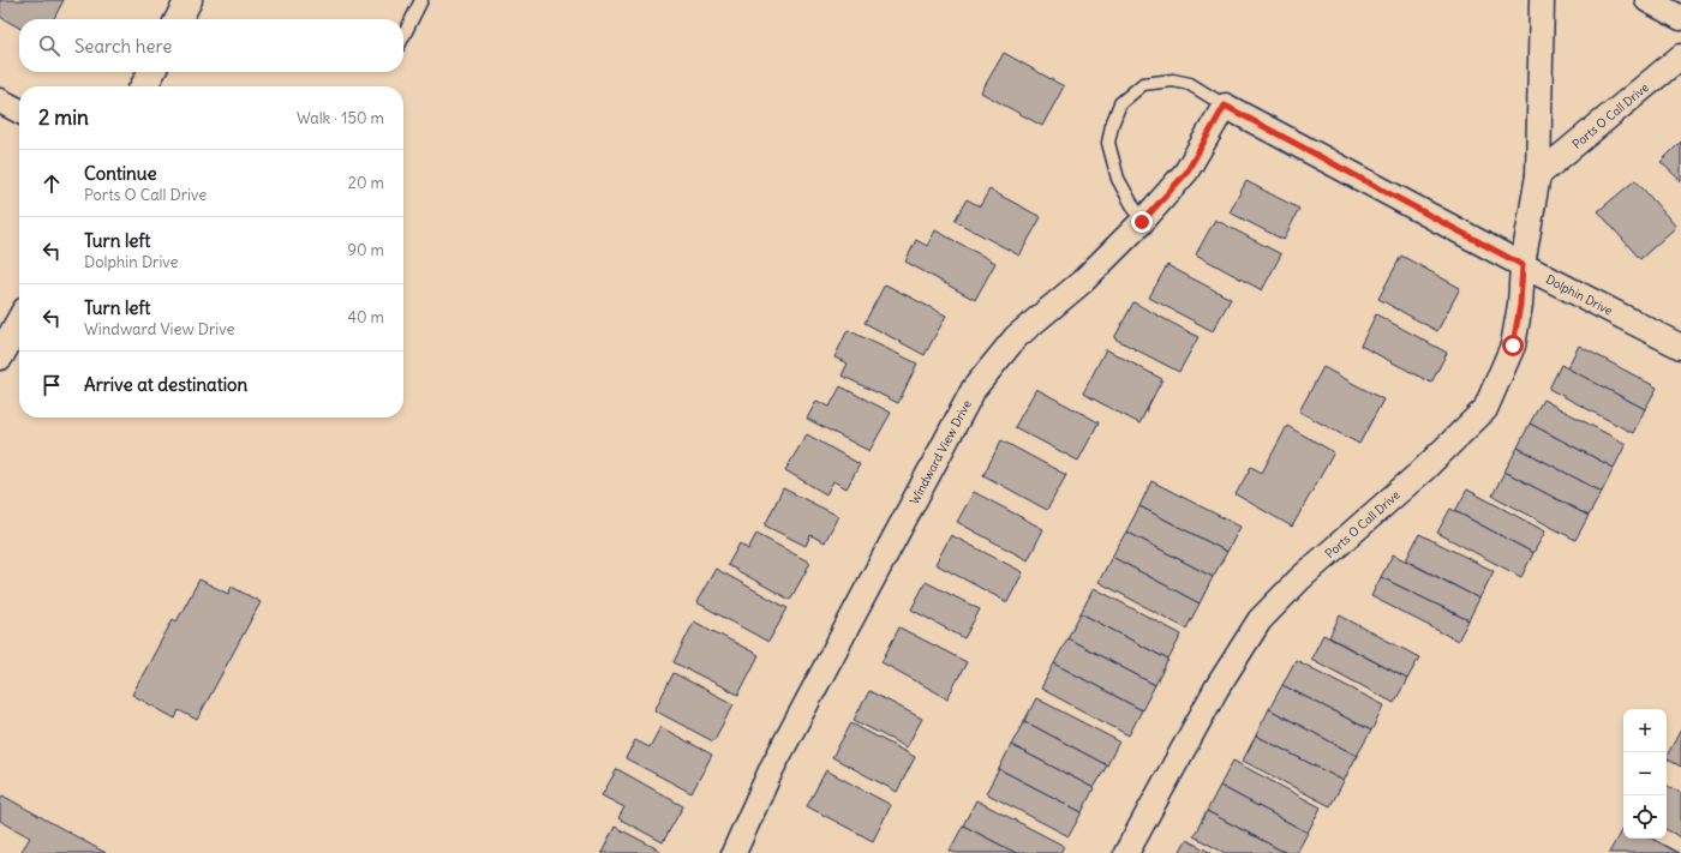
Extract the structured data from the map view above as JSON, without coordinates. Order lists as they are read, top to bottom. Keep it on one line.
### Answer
{"streets":{"street":["Ports O Call Drive","Dolphin Drive","Windward View Drive"]},"crossings":[["Ports O Call Drive","Dolphin Drive"],["Dolphin Drive","Windward View Drive"]],"page":{"search":"Search here","heading":["2 min","Walk · 150 m"],"list":[["Continue","Ports O Call Drive","20 m"],["Turn left","Dolphin Drive","90 m"],["Turn left","Windward View Drive","40 m"],"Arrive at destination"],"map_buttons":["+","−"]}}
